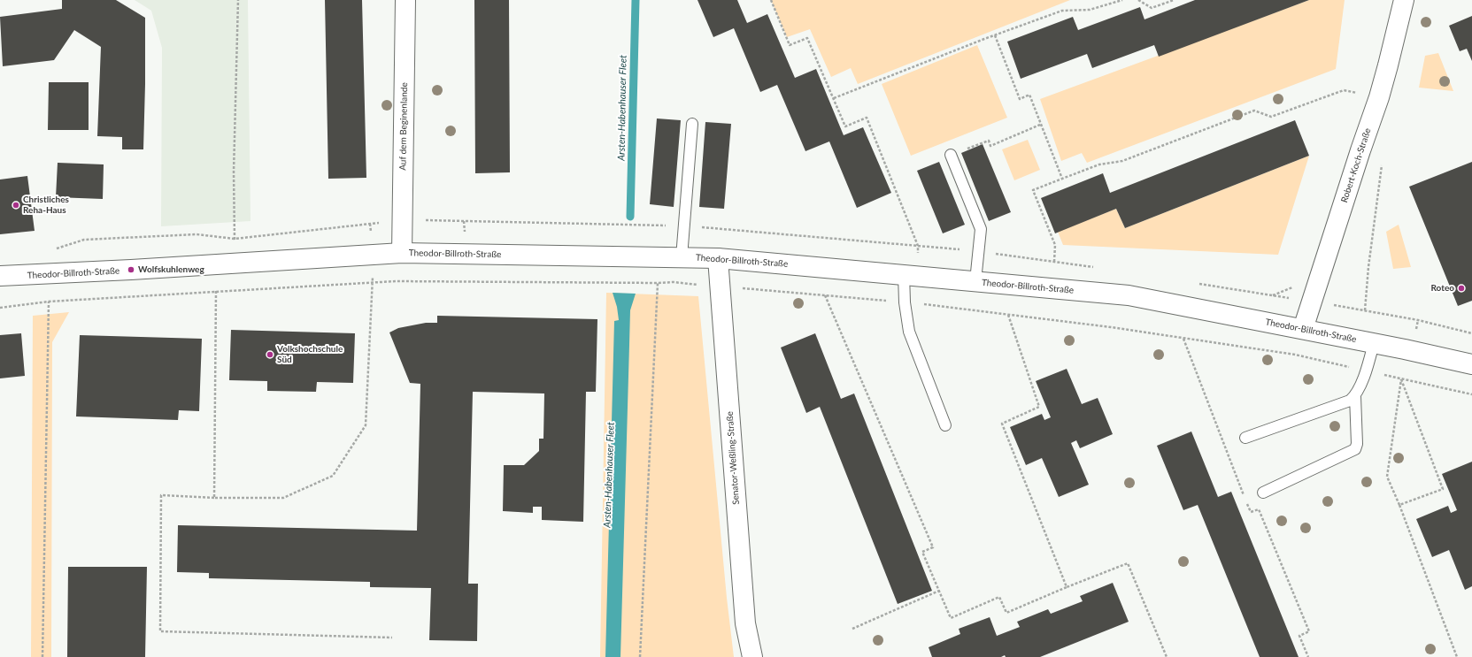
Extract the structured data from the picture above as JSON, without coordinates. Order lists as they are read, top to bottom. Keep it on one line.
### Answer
{"streets":{"street":["Auf dem Beginenlande","Robert-Koch-Straße","Theodor-Billroth-Straße","Senator-Weßling-Straße"]},"crossings":[["Auf dem Beginenlande","Theodor-Billroth-Straße"],["Robert-Koch-Straße","Theodor-Billroth-Straße"],["Theodor-Billroth-Straße","Senator-Weßling-Straße"]],"water":["Arsten-Habenhauser Fleet"],"places":["Christliches Reha-Haus","Wolfskuhlenweg","Roteo","Volkshochschule Süd"]}
